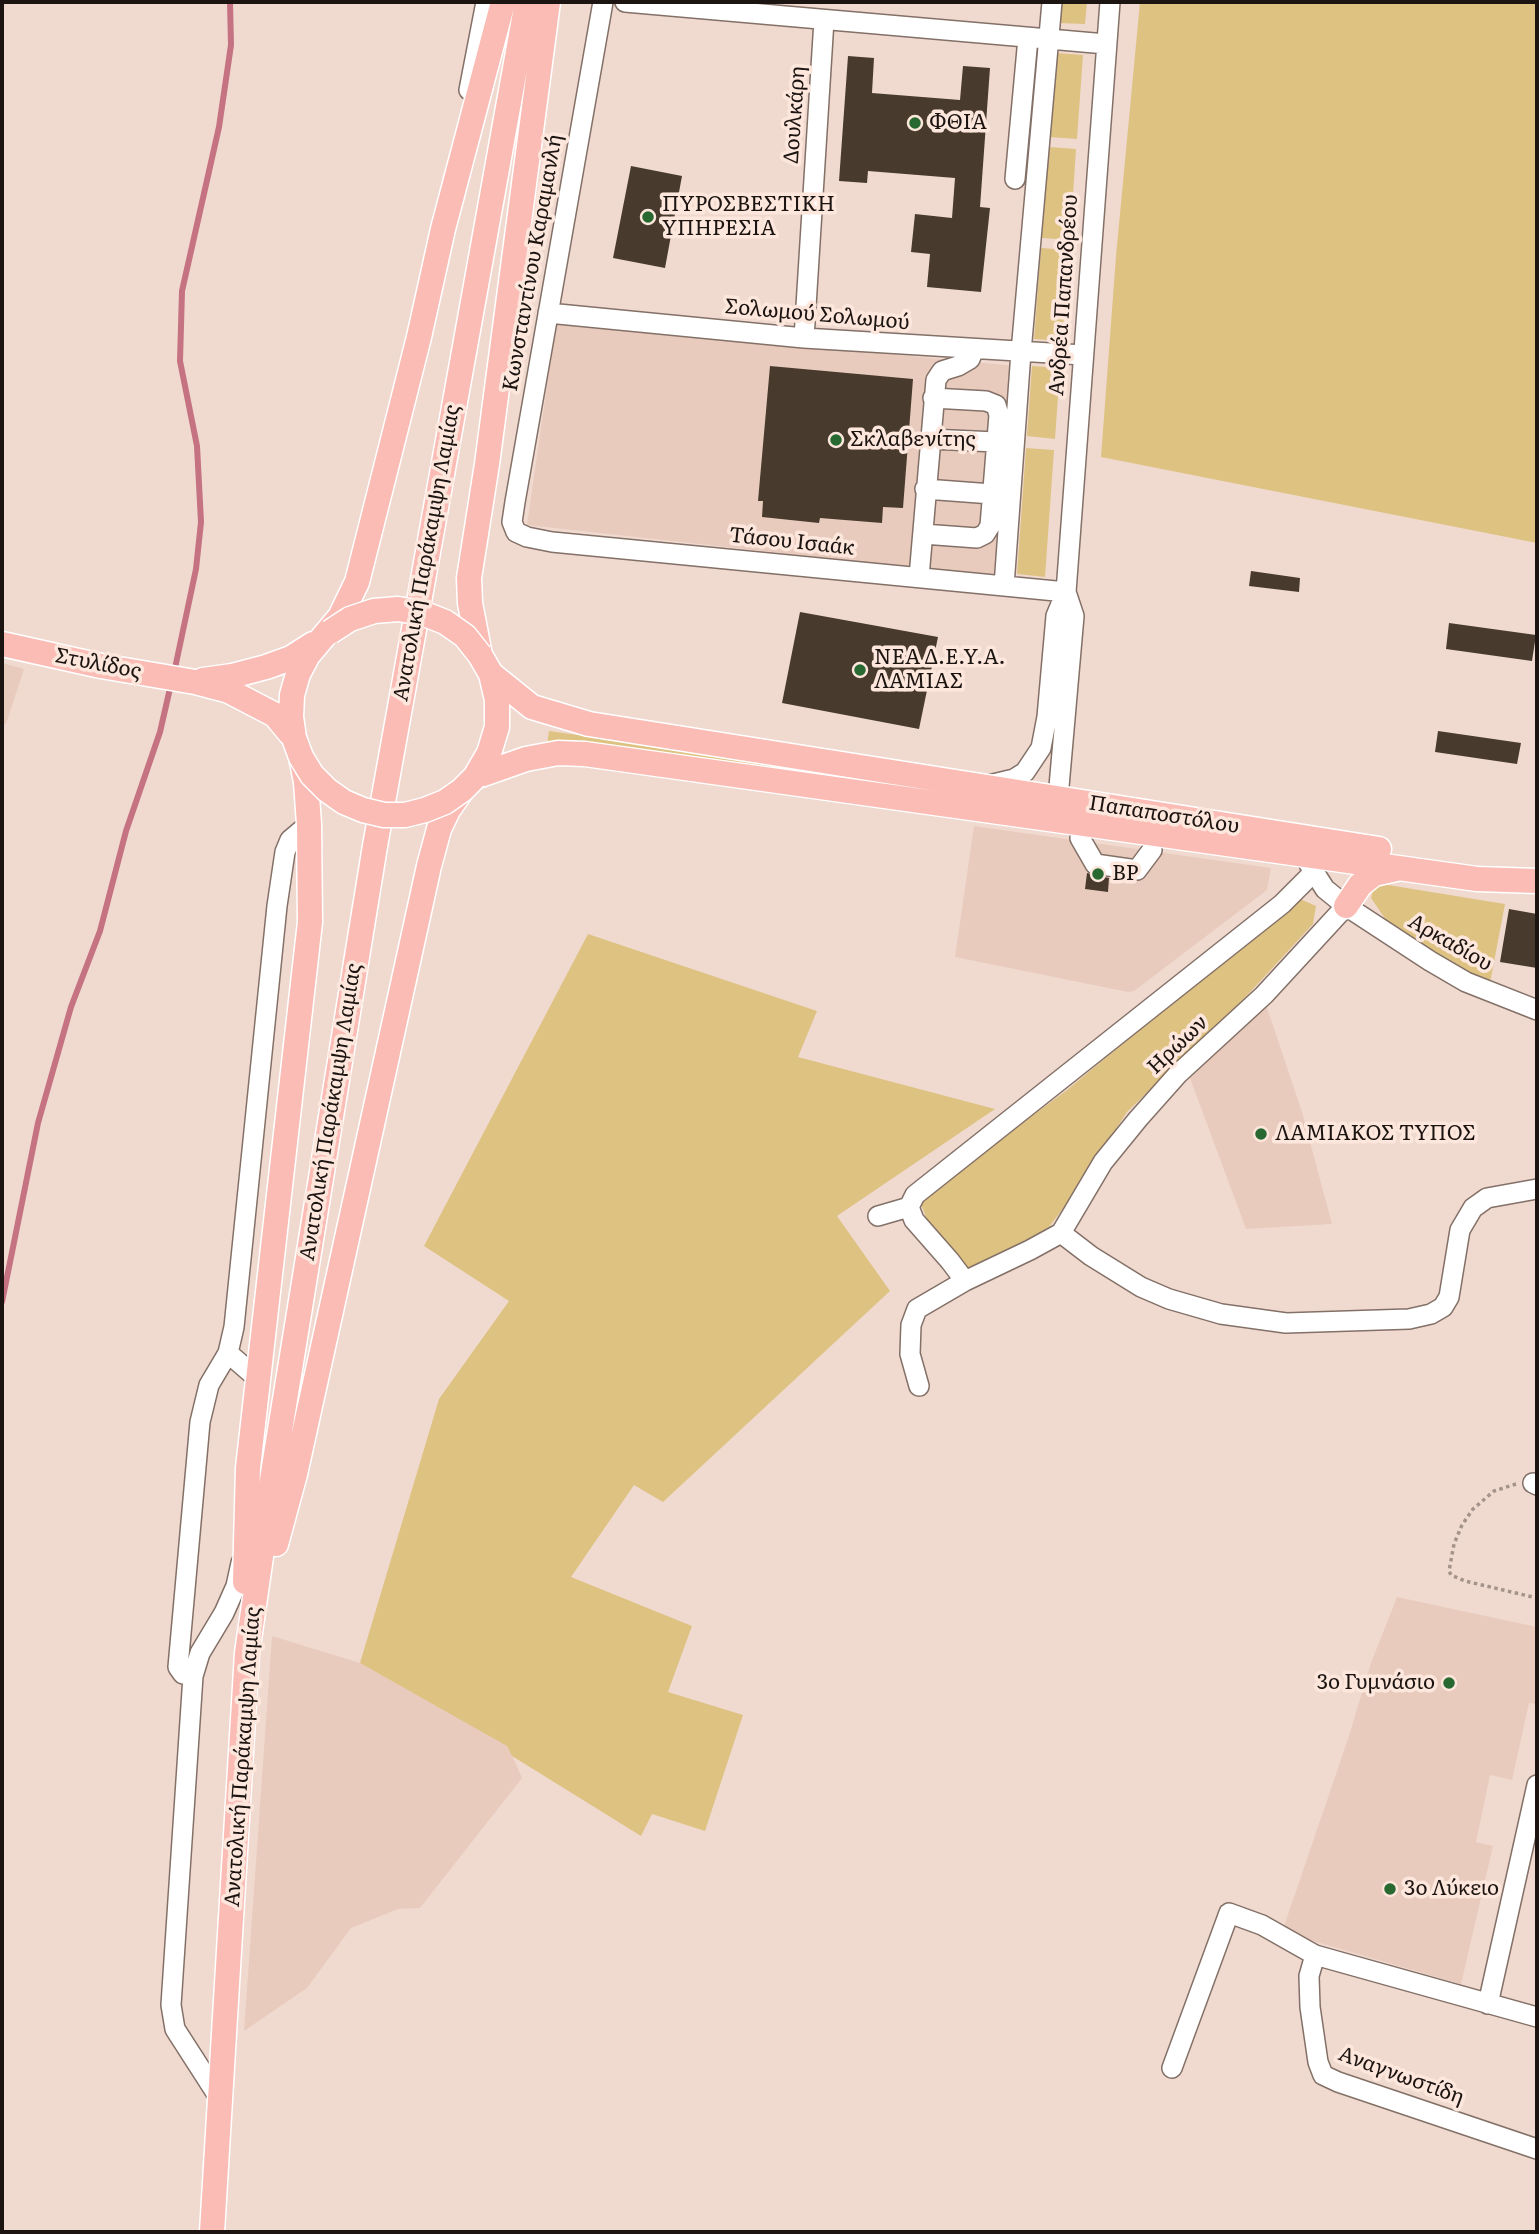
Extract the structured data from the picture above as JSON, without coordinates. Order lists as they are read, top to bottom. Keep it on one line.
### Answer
{"streets":{"main road":["Ανατολική Παράκαμψη Λαμίας","Στυλίδος","Παπαποστόλου"],"street":["Δουλκάρη","Κωνσταντίνου Καραμανλή","Ανδρέα Παπανδρέου","Σολωμού Σολωμού","Τάσου Ισαάκ","Αρκαδίου","Ηρώων","Αναγνωστίδη"]},"crossings":[["Δουλκάρη","Σολωμού Σολωμού"],["Κωνσταντίνου Καραμανλή","Σολωμού Σολωμού"],["Κωνσταντίνου Καραμανλή","Τάσου Ισαάκ"],["Ανδρέα Παπανδρέου","Σολωμού Σολωμού"],["Ανδρέα Παπανδρέου","Τάσου Ισαάκ"],["Ανδρέα Παπανδρέου","Παπαποστόλου"],["Στυλίδος","Παπαποστόλου"],["Παπαποστόλου","Αρκαδίου"],["Αρκαδίου","Ηρώων"]],"places":["ΦΘΙΑ","ΠΥΡΟΣΒΕΣΤΙΚΗ ΥΠΗΡΕΣΙΑ","Σκλαβενίτης","ΝΕΑ Δ.Ε.Υ.Α. ΛΑΜΙΑΣ","BP","ΛΑΜΙΑΚΟΣ ΤΥΠΟΣ","3ο Γυμνάσιο","3ο Λύκειο"]}
